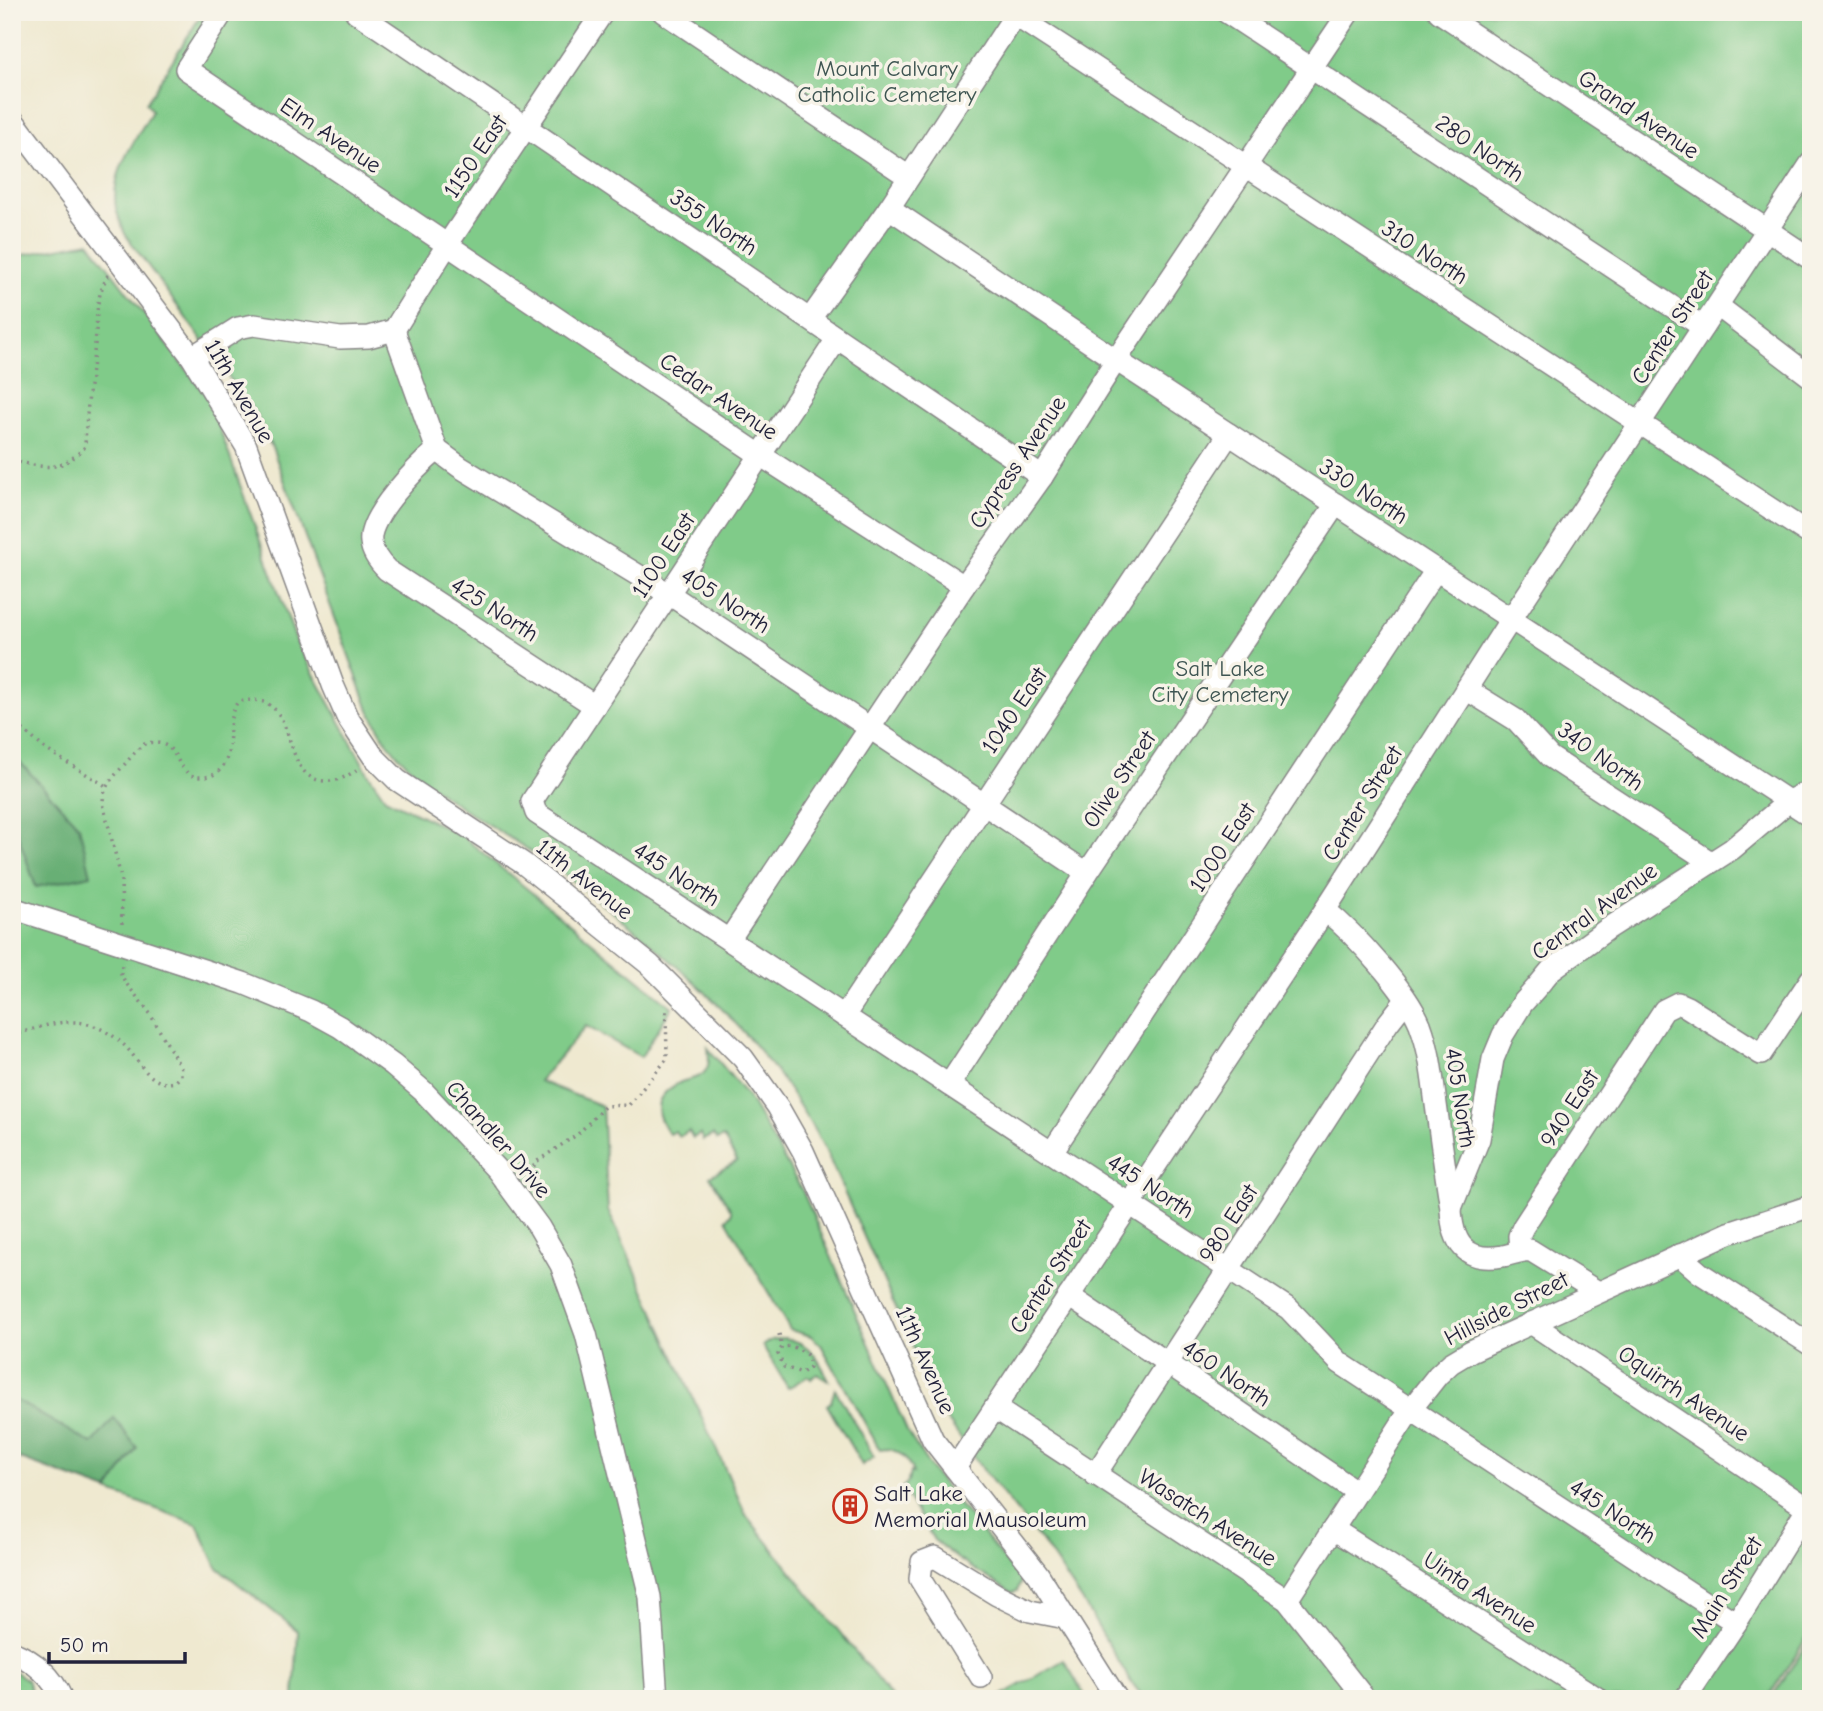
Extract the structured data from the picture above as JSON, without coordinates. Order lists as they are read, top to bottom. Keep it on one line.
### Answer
{"streets":{"street":["Grand Avenue","Elm Avenue","280 North","1150 East","355 North","310 North","Center Street","11th Avenue","Cedar Avenue","Cypress Avenue","330 North","1100 East","405 North","425 North","1040 East","340 North","Olive Street","1000 East","445 North","Central Avenue","940 East","Chandler Drive","980 East","Hillside Street","460 North","Oquirrh Avenue","Wasatch Avenue","Main Street","Uinta Avenue"]},"crossings":[["Grand Avenue","Center Street"],["Elm Avenue","1150 East"],["Elm Avenue","Cedar Avenue"],["280 North","Center Street"],["280 North","Cypress Avenue"],["1150 East","355 North"],["1150 East","Cedar Avenue"],["355 North","Cypress Avenue"],["355 North","1100 East"],["310 North","Center Street"],["310 North","Cypress Avenue"],["Center Street","11th Avenue"],["Center Street","330 North"],["Center Street","405 North"],["Center Street","340 North"],["Center Street","445 North"],["Center Street","460 North"],["Center Street","Wasatch Avenue"],["Cedar Avenue","Cypress Avenue"],["Cedar Avenue","1100 East"],["Cypress Avenue","330 North"],["Cypress Avenue","405 North"],["Cypress Avenue","445 North"],["330 North","1040 East"],["330 North","Olive Street"],["330 North","1000 East"],["330 North","Central Avenue"],["1100 East","405 North"],["1100 East","425 North"],["1100 East","445 North"],["405 North","425 North"],["405 North","1040 East"],["405 North","Olive Street"],["405 North","Central Avenue"],["405 North","940 East"],["405 North","980 East"],["1040 East","445 North"],["340 North","Central Avenue"],["Olive Street","445 North"],["1000 East","445 North"],["445 North","980 East"],["445 North","Hillside Street"],["445 North","Main Street"],["980 East","460 North"],["980 East","Wasatch Avenue"],["Hillside Street","460 North"],["Hillside Street","Oquirrh Avenue"],["Hillside Street","Wasatch Avenue"],["Hillside Street","Uinta Avenue"],["Oquirrh Avenue","Main Street"]],"parks":["Mount Calvary Catholic Cemetery","Salt Lake City Cemetery"],"places":{"building":["Salt Lake Memorial Mausoleum"]},"scale_bar":"50 m"}
